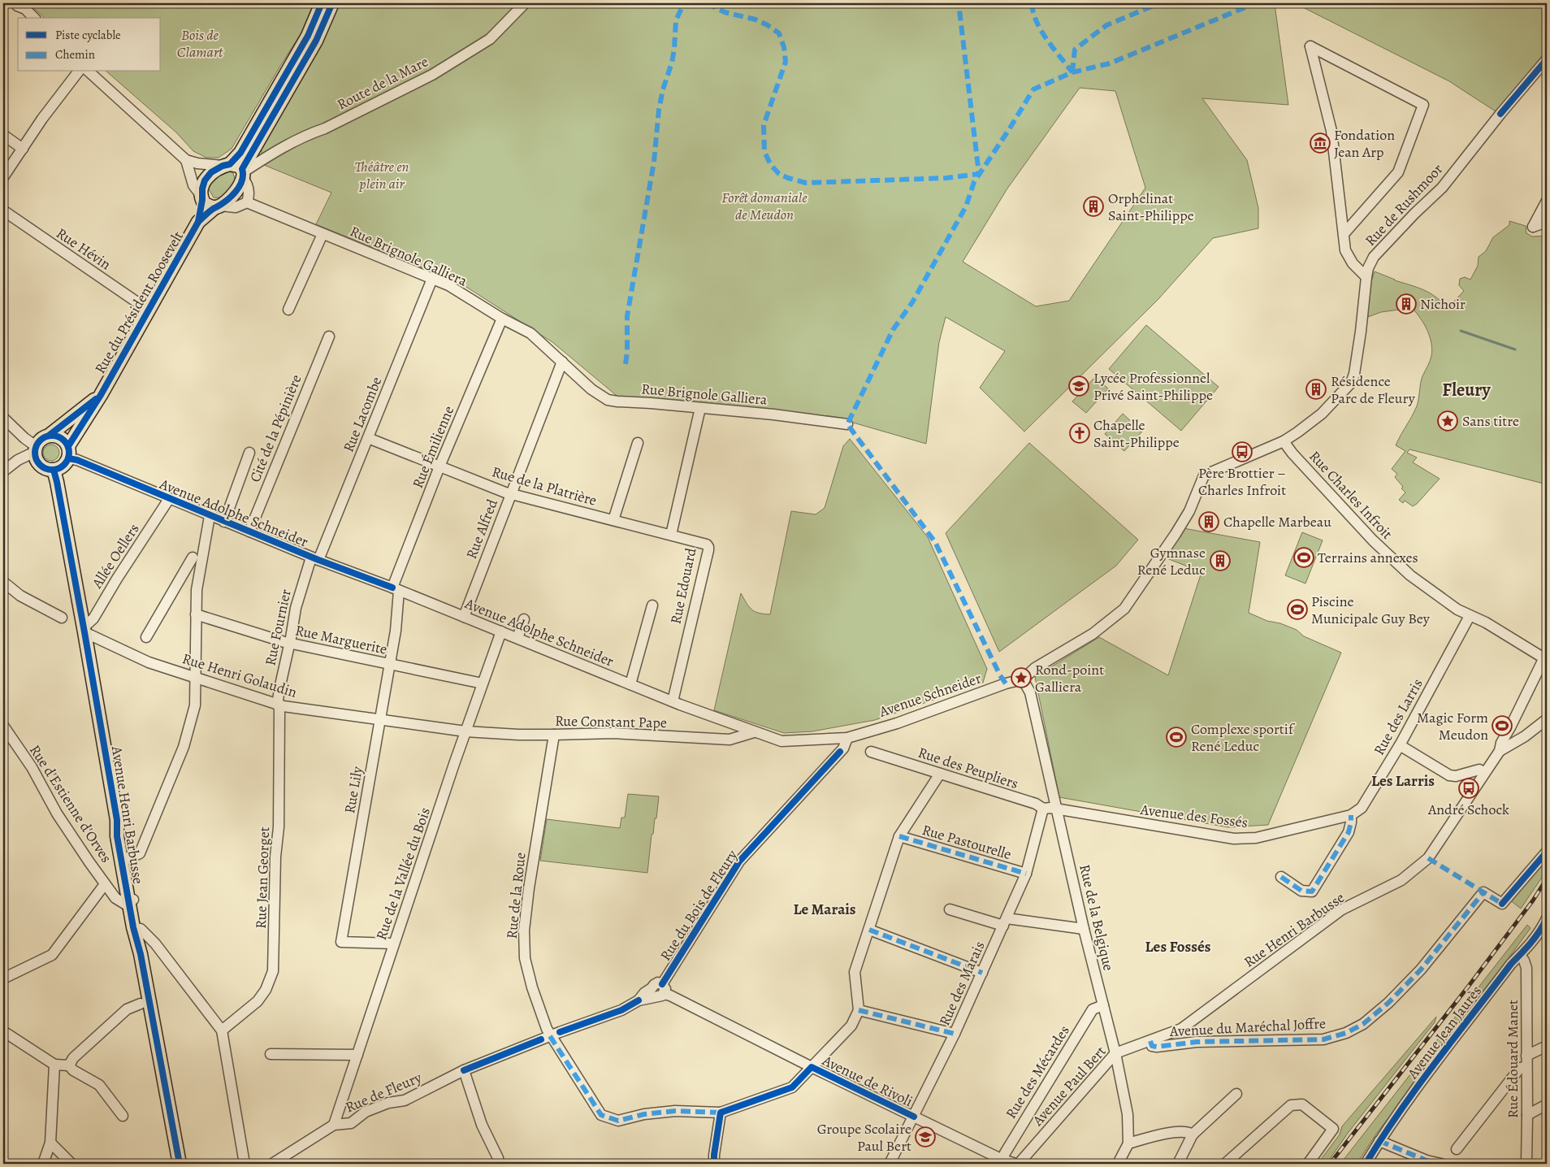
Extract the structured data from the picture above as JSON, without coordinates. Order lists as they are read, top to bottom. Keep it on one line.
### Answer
{"streets":{"main road":["Rue du Président Roosevelt","Avenue Henri Barbusse"],"street":["Route de la Mare","Rue de Rushmoor","Rue Hévin","Rue Brignole Galliera","Rue Lacombe","Cité de la Pépinière","Rue Émilienne","Rue de la Platrière","Rue Charles Infroit","Avenue Adolphe Schneider","Rue Alfred","Allée Oellers","Rue Edouard","Rue Fournier","Rue Marguerite","Rue Henri Golaudin","Avenue Schneider","Rue des Larris","Rue Constant Pape","Rue des Peupliers","Rue Lily","Rue d'Estienne d'Orves","Avenue des Fossés","Rue Pastourelle","Rue de la Vallée du Bois","Rue Jean Georget","Rue de la Roue","Rue du Bois de Fleury","Rue de la Belgique","Rue Henri Barbusse","Rue des Marais","Avenue du Maréchal Joffre","Avenue Jean Jaurès","Rue Édouard Manet","Rue des Mécardes","Avenue de Rivoli","Avenue Paul Bert","Rue de Fleury"]},"crossings":[["Route de la Mare","Rue du Président Roosevelt"],["Rue de Rushmoor","Rue Charles Infroit"],["Rue de Rushmoor","Avenue Schneider"],["Rue de Rushmoor","Rue de la Belgique"],["Rue Hévin","Rue du Président Roosevelt"],["Rue Brignole Galliera","Rue Lacombe"],["Rue Brignole Galliera","Rue Émilienne"],["Rue Brignole Galliera","Rue Alfred"],["Rue Brignole Galliera","Rue Edouard"],["Rue du Président Roosevelt","Avenue Adolphe Schneider"],["Rue du Président Roosevelt","Avenue Henri Barbusse"],["Rue Lacombe","Rue de la Platrière"],["Rue Lacombe","Avenue Adolphe Schneider"],["Rue Lacombe","Rue Fournier"],["Cité de la Pépinière","Avenue Adolphe Schneider"],["Rue Émilienne","Rue de la Platrière"],["Rue Émilienne","Avenue Adolphe Schneider"],["Rue Émilienne","Rue Lily"],["Rue de la Platrière","Rue Alfred"],["Rue de la Platrière","Rue Edouard"],["Rue Charles Infroit","Rue des Larris"],["Rue Charles Infroit","Rue Henri Barbusse"],["Avenue Adolphe Schneider","Rue Alfred"],["Avenue Adolphe Schneider","Allée Oellers"],["Avenue Adolphe Schneider","Rue Edouard"],["Avenue Adolphe Schneider","Rue Fournier"],["Avenue Adolphe Schneider","Avenue Schneider"],["Avenue Adolphe Schneider","Rue Constant Pape"],["Avenue Adolphe Schneider","Rue Lily"],["Avenue Adolphe Schneider","Avenue Henri Barbusse"],["Avenue Adolphe Schneider","Rue de la Vallée du Bois"],["Avenue Adolphe Schneider","Rue du Bois de Fleury"],["Allée Oellers","Rue Henri Golaudin"],["Allée Oellers","Avenue Henri Barbusse"],["Rue Fournier","Rue Marguerite"],["Rue Fournier","Rue Henri Golaudin"],["Rue Fournier","Rue Jean Georget"],["Rue Marguerite","Rue Lily"],["Rue Marguerite","Rue de la Vallée du Bois"],["Rue Henri Golaudin","Rue Constant Pape"],["Rue Henri Golaudin","Rue Lily"],["Rue Henri Golaudin","Avenue Henri Barbusse"],["Rue Henri Golaudin","Rue de la Vallée du Bois"],["Rue Henri Golaudin","Rue Jean Georget"],["Avenue Schneider","Rue du Bois de Fleury"],["Avenue Schneider","Rue de la Belgique"],["Rue des Larris","Avenue des Fossés"],["Rue Constant Pape","Rue de la Vallée du Bois"],["Rue Constant Pape","Rue de la Roue"],["Rue des Peupliers","Avenue des Fossés"],["Rue des Peupliers","Rue de la Belgique"],["Rue des Peupliers","Rue des Marais"],["Rue Lily","Rue de la Vallée du Bois"],["Rue d'Estienne d'Orves","Avenue Henri Barbusse"],["Avenue des Fossés","Rue de la Belgique"],["Rue Pastourelle","Rue des Marais"],["Rue de la Vallée du Bois","Rue de Fleury"],["Rue de la Roue","Rue du Bois de Fleury"],["Rue du Bois de Fleury","Avenue de Rivoli"],["Rue du Bois de Fleury","Rue de Fleury"],["Rue de la Belgique","Rue des Mécardes"],["Rue de la Belgique","Avenue Paul Bert"],["Rue Henri Barbusse","Avenue du Maréchal Joffre"],["Rue Henri Barbusse","Avenue Paul Bert"],["Rue des Marais","Avenue de Rivoli"],["Avenue du Maréchal Joffre","Avenue Paul Bert"],["Avenue Jean Jaurès","Rue Édouard Manet"],["Rue des Mécardes","Avenue de Rivoli"],["Avenue de Rivoli","Avenue Paul Bert"]],"districts":["Fleury","Les Larris","Le Marais","Les Fossés"],"parks":["Bois de Clamart","Théâtre en plein air","Forêt domaniale de Meudon"],"places":{"museum":["Fondation Jean Arp"],"building":["Orphelinat Saint-Philippe","Nichoir","Résidence Parc de Fleury","Chapelle Marbeau","Gymnase René Leduc"],"school or university":["Lycée Professionnel Privé Saint-Philippe","Groupe Scolaire Paul Bert"],"place":["Sans titre","Rond-point Galliera"],"church":["Chapelle Saint-Philippe"],"bus stop":["Père Brottier – Charles Infroit","André Schock"],"sports":["Terrains annexes","Piscine Municipale Guy Bey","Magic Form Meudon","Complexe sportif René Leduc"]},"legend":["Piste cyclable","Chemin"]}
